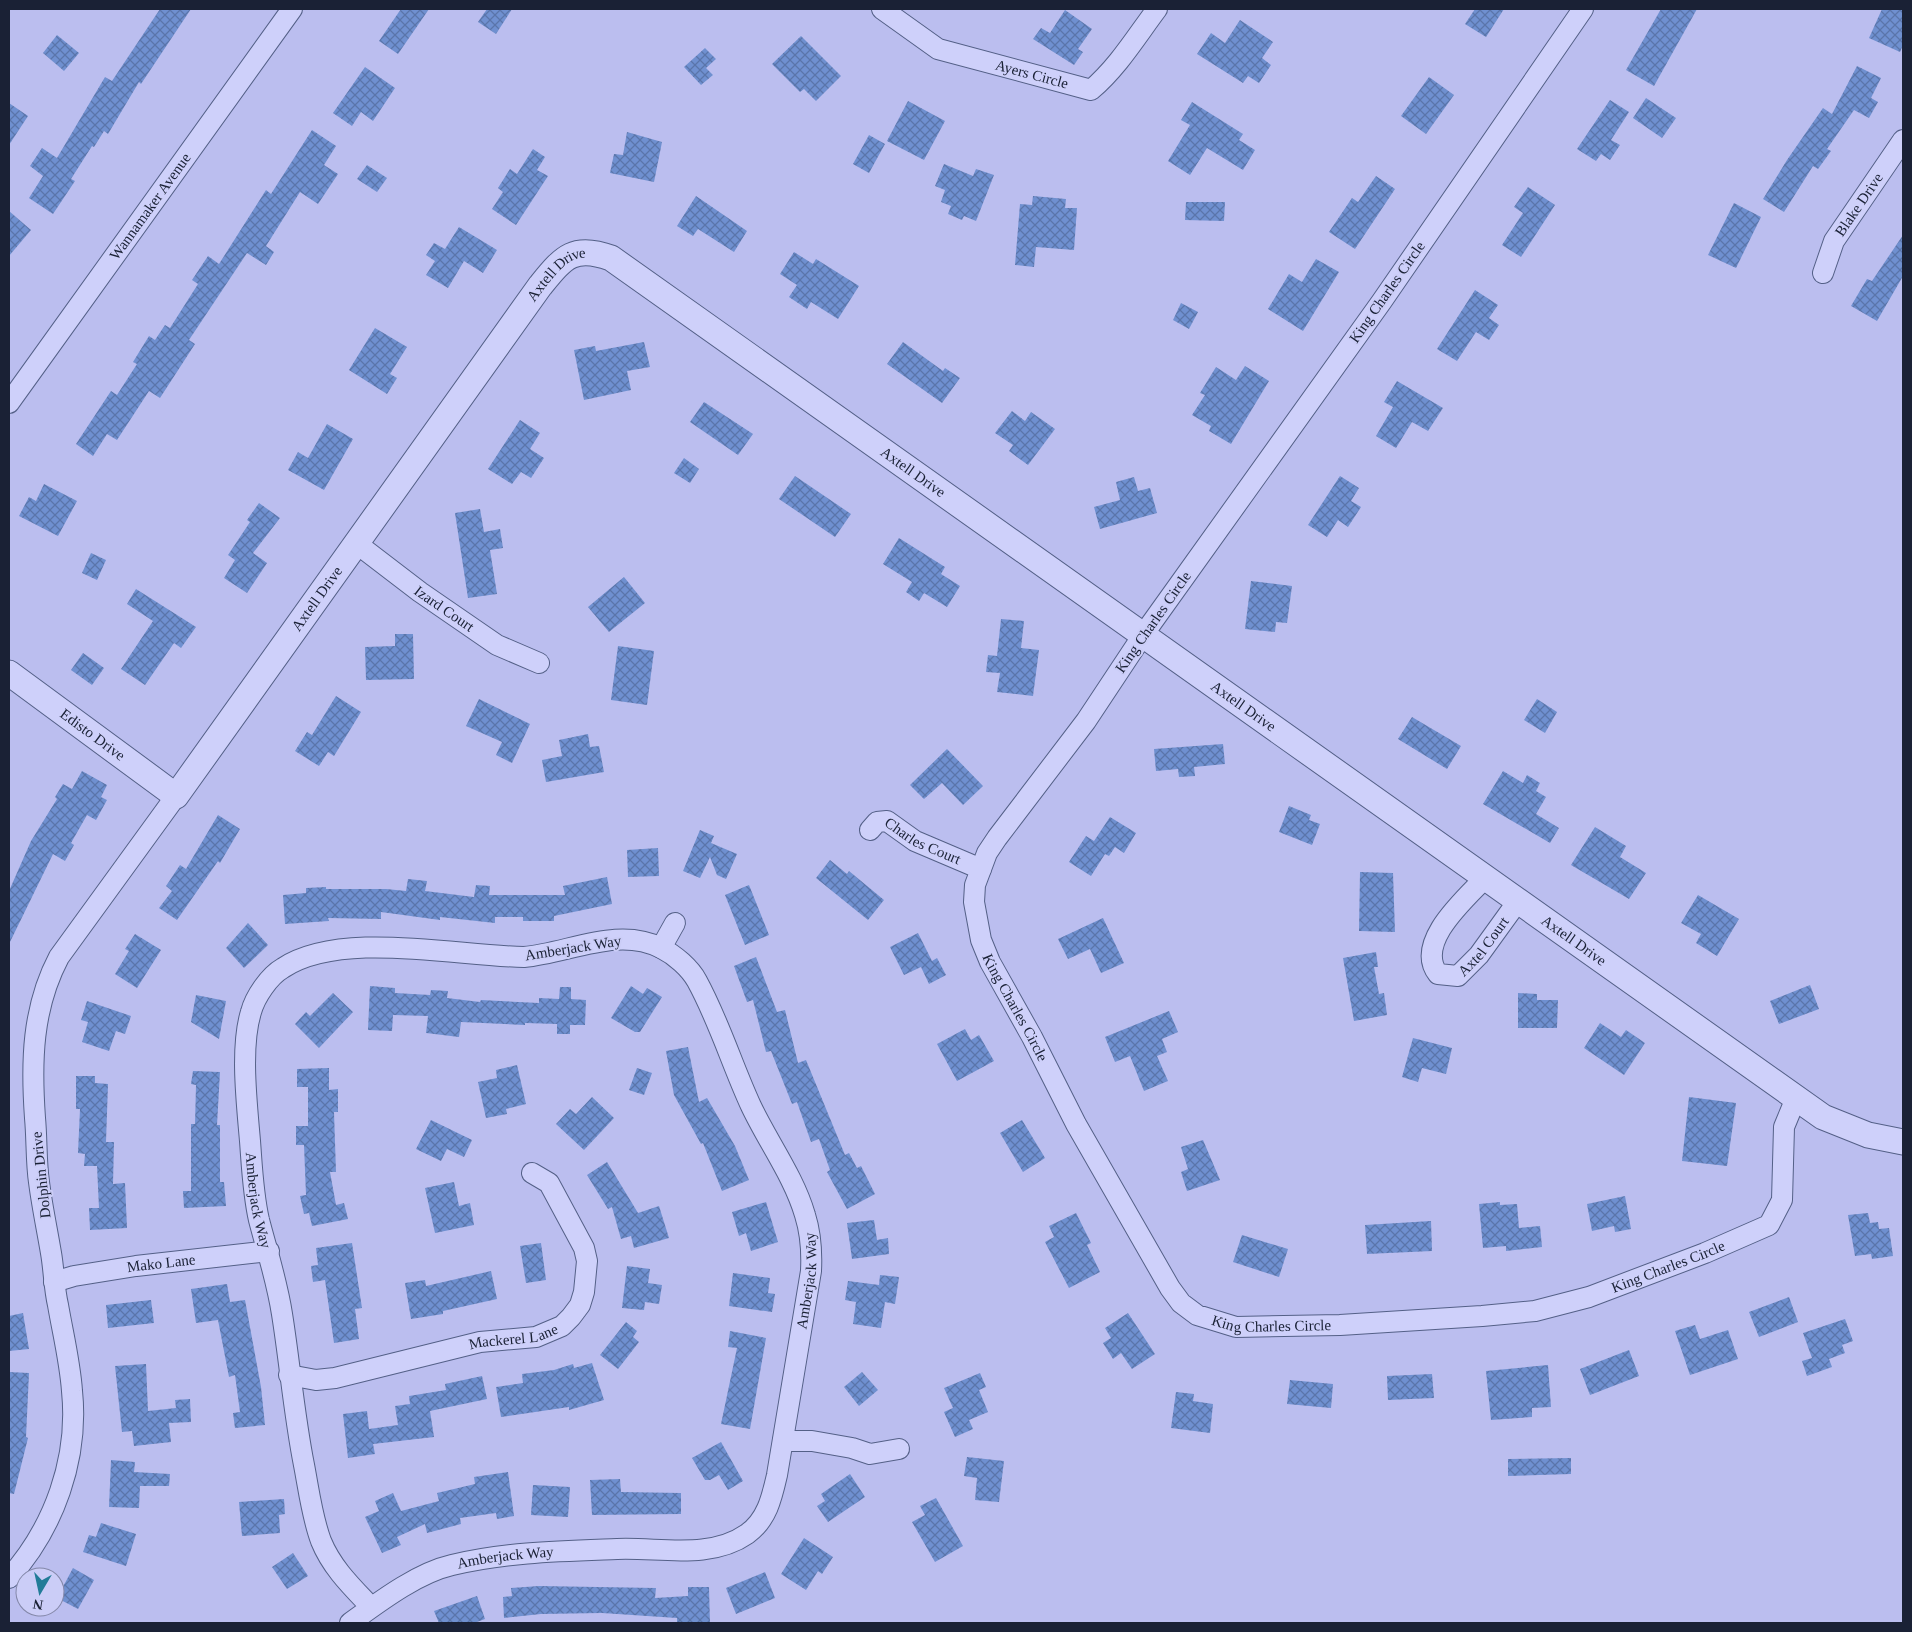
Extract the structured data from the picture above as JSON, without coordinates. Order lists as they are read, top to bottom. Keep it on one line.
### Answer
{"streets":{"street":["Ayers Circle","Blake Drive","Wannamaker Avenue","Axtell Drive","King Charles Circle","Izard Court","Edisto Drive","Charles Court","Axtel Court","Amberjack Way","Dolphin Drive","Mako Lane","Mackerel Lane"]},"crossings":[["Axtell Drive","King Charles Circle"],["Axtell Drive","Izard Court"],["Axtell Drive","Edisto Drive"],["Axtell Drive","Axtel Court"],["Axtell Drive","Dolphin Drive"],["King Charles Circle","Charles Court"],["Edisto Drive","Dolphin Drive"],["Amberjack Way","Mako Lane"],["Amberjack Way","Mackerel Lane"],["Dolphin Drive","Mako Lane"]],"north":"bottom"}
